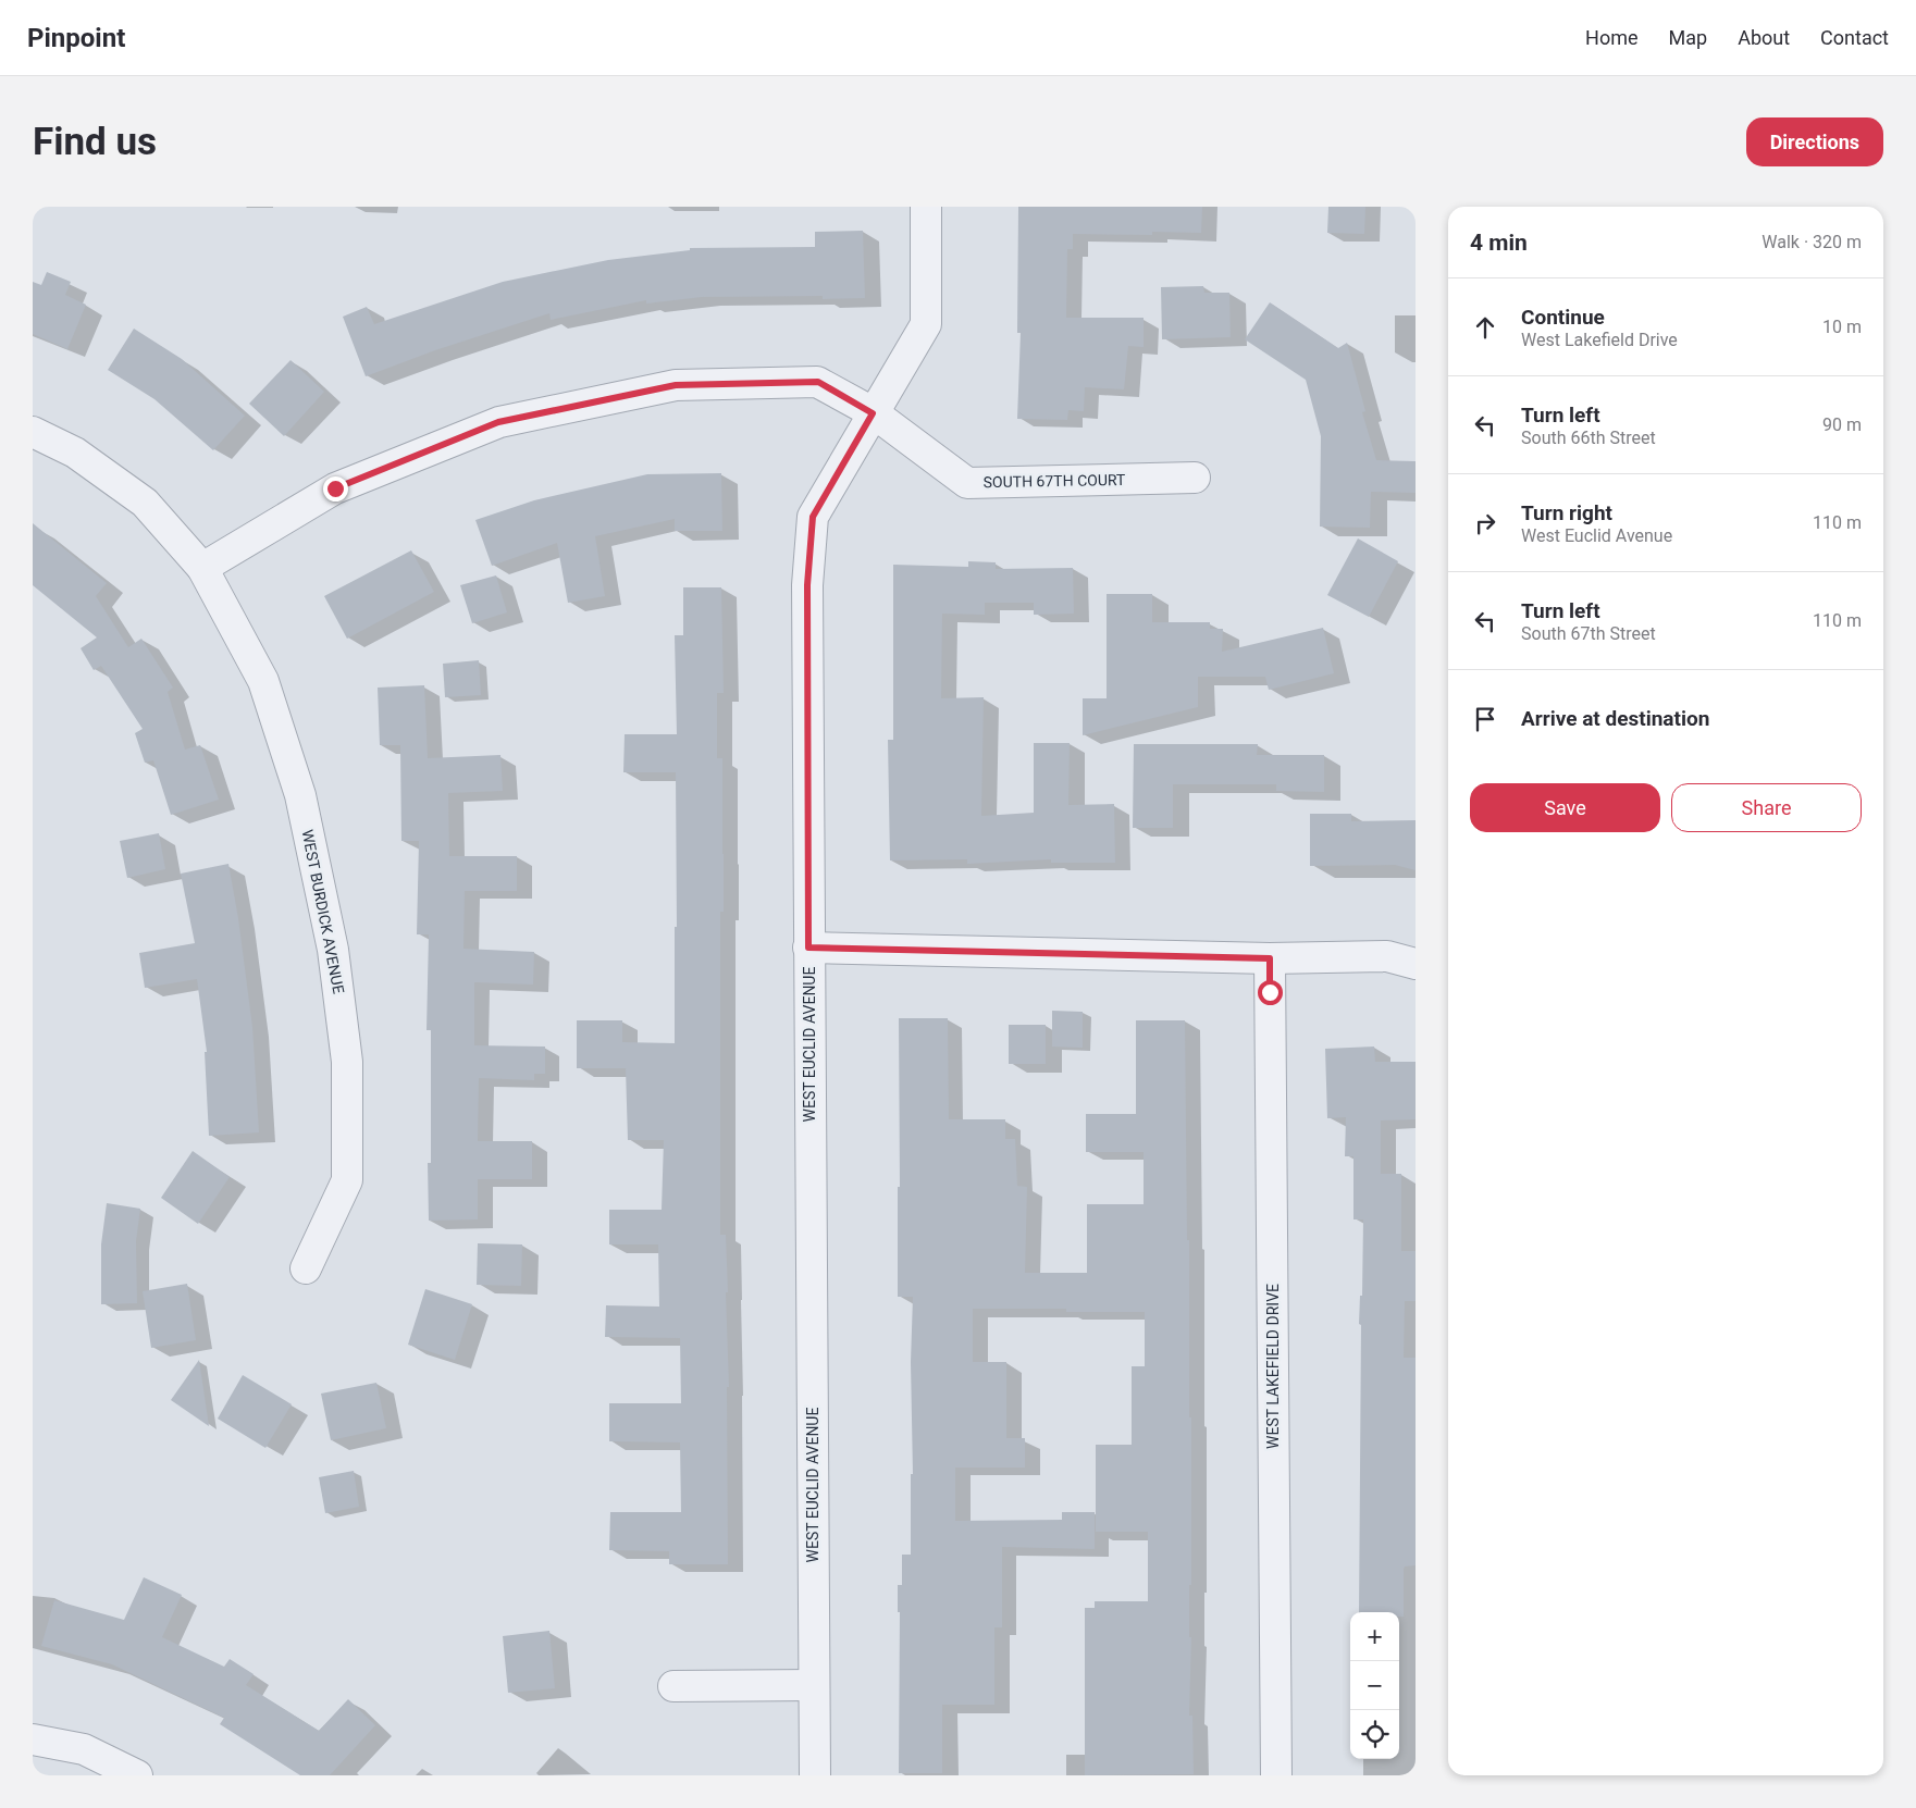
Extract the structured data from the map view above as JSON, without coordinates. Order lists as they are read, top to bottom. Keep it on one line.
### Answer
{"streets":{"street":["SOUTH 67TH COURT","WEST BURDICK AVENUE","WEST EUCLID AVENUE","WEST LAKEFIELD DRIVE"]},"crossings":[["SOUTH 67TH COURT","WEST BURDICK AVENUE"],["SOUTH 67TH COURT","WEST EUCLID AVENUE"]],"page":{"header":"Pinpoint","nav":["Home","Map","About","Contact"],"buttons":["Directions",["Save","Share"]],"title":"Find us","heading":["4 min","Walk · 320 m"],"list":[["Continue","West Lakefield Drive","10 m"],["Turn left","South 66th Street","90 m"],["Turn right","West Euclid Avenue","110 m"],["Turn left","South 67th Street","110 m"],"Arrive at destination"],"map_buttons":["+","−"]}}
